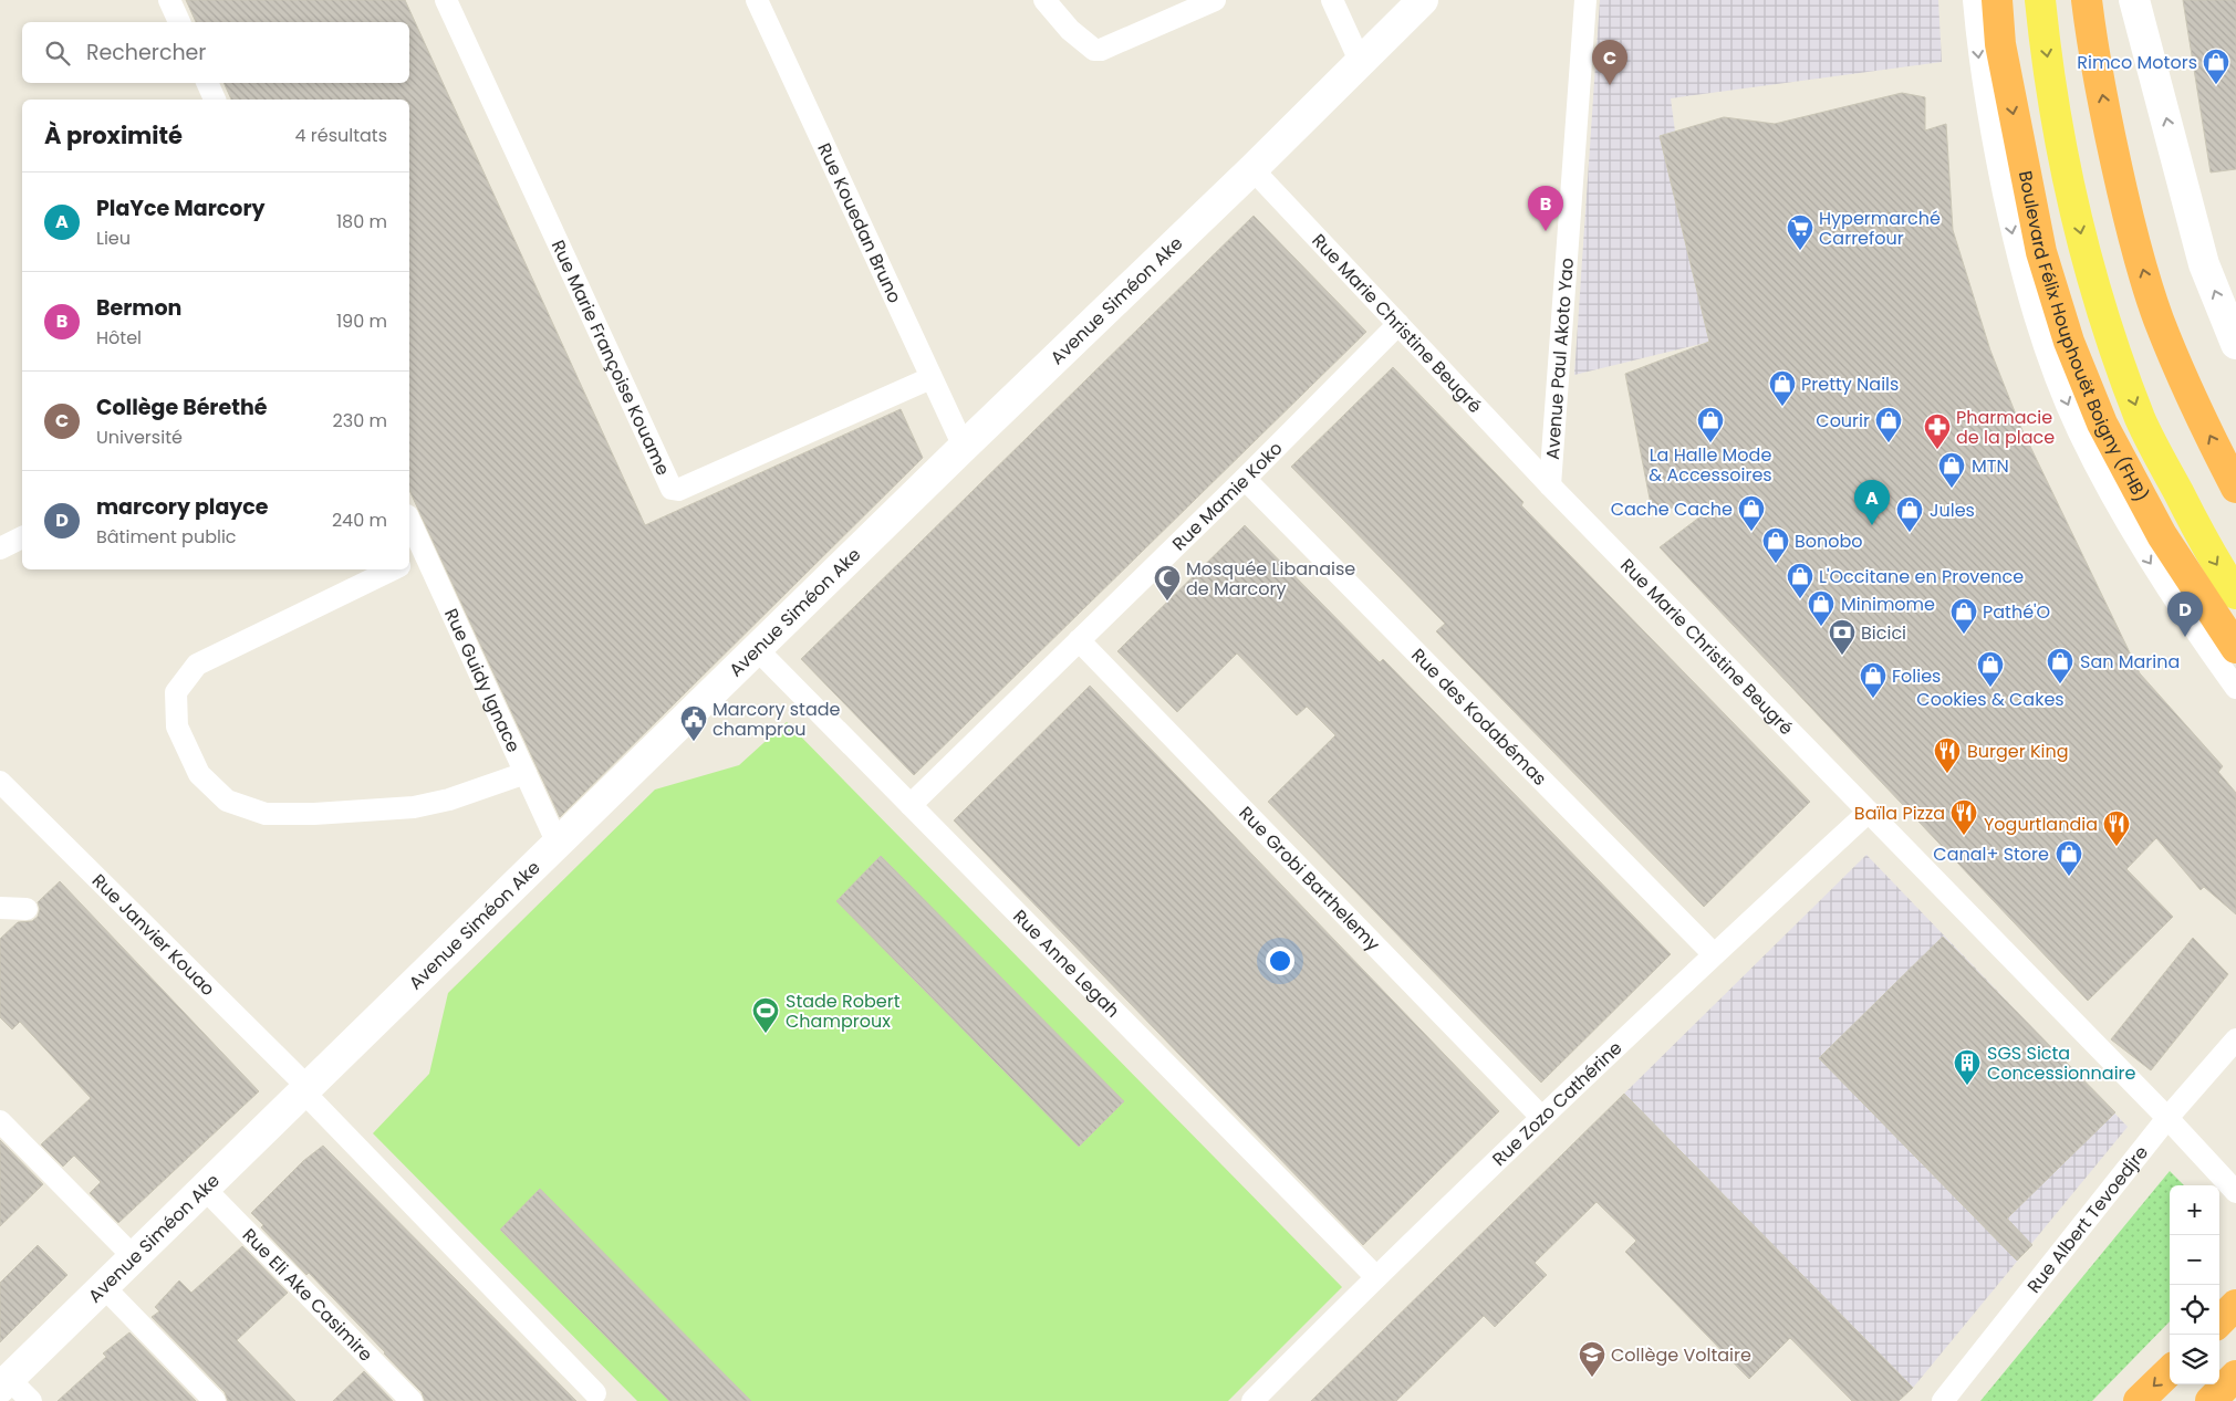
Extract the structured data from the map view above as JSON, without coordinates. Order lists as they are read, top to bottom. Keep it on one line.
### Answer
{"streets":{"highway":["Boulevard Félix Houphouët Boigny (FHB)"],"street":["Rue Kouedan Bruno","Avenue Siméon Ake","Rue Marie Christine Beugré","Rue Marie Françoise Kouame","Avenue Paul Akoto Yao","Rue Mamie Koko","Rue Guidy Ignace","Rue des Kodabémas","Rue Grobi Barthelemy","Rue Janvier Kouao","Rue Anne Legah","Rue Zozo Cathérine","Rue Albert Tevoedjre","Rue Eli Ake Casimire"]},"crossings":[["Rue Kouedan Bruno","Avenue Siméon Ake"],["Rue Kouedan Bruno","Rue Marie Françoise Kouame"],["Avenue Siméon Ake","Rue Marie Christine Beugré"],["Avenue Siméon Ake","Rue Guidy Ignace"],["Avenue Siméon Ake","Rue Janvier Kouao"],["Avenue Siméon Ake","Rue Anne Legah"],["Avenue Siméon Ake","Rue Eli Ake Casimire"],["Rue Marie Christine Beugré","Avenue Paul Akoto Yao"],["Rue Marie Christine Beugré","Rue Mamie Koko"],["Rue Marie Christine Beugré","Rue Zozo Cathérine"],["Rue Marie Christine Beugré","Rue Albert Tevoedjre"],["Rue Mamie Koko","Rue des Kodabémas"],["Rue Mamie Koko","Rue Grobi Barthelemy"],["Rue Mamie Koko","Rue Anne Legah"],["Rue des Kodabémas","Rue Zozo Cathérine"],["Rue Grobi Barthelemy","Rue Zozo Cathérine"],["Rue Anne Legah","Rue Zozo Cathérine"]],"places":{"shop":["Rimco Motors","Pretty Nails","La Halle Mode & Accessoires","Courir","MTN","Cache Cache","Jules","Bonobo","L'Occitane en Provence","Minimome","Pathé'O","San Marina","Cookies & Cakes","Folies","Canal+ Store"],"supermarket":["Hypermarché Carrefour"],"pharmacy":["Pharmacie de la place"],"mosque":["Mosquée Libanaise de Marcory"],"bank":["Bicici"],"public building":["Marcory stade champrou"],"restaurant":["Burger King","Baïla Pizza","Yogurtlandia"],"sports":["Stade Robert Champroux"],"building":["SGS Sicta Concessionnaire"],"school or university":["Collège Voltaire"]},"page":{"search":"Rechercher","pins":["C","B","A","D"],"heading":["À proximité","4 résultats"],"list":[{"mark":"A","name":"PlaYce Marcory","note":"Lieu","value":"180 m"},{"mark":"B","name":"Bermon","note":"Hôtel","value":"190 m"},{"mark":"C","name":"Collège Bérethé","note":"Université","value":"230 m"},{"mark":"D","name":"marcory playce","note":"Bâtiment public","value":"240 m"}],"map_buttons":["+","−"]}}
